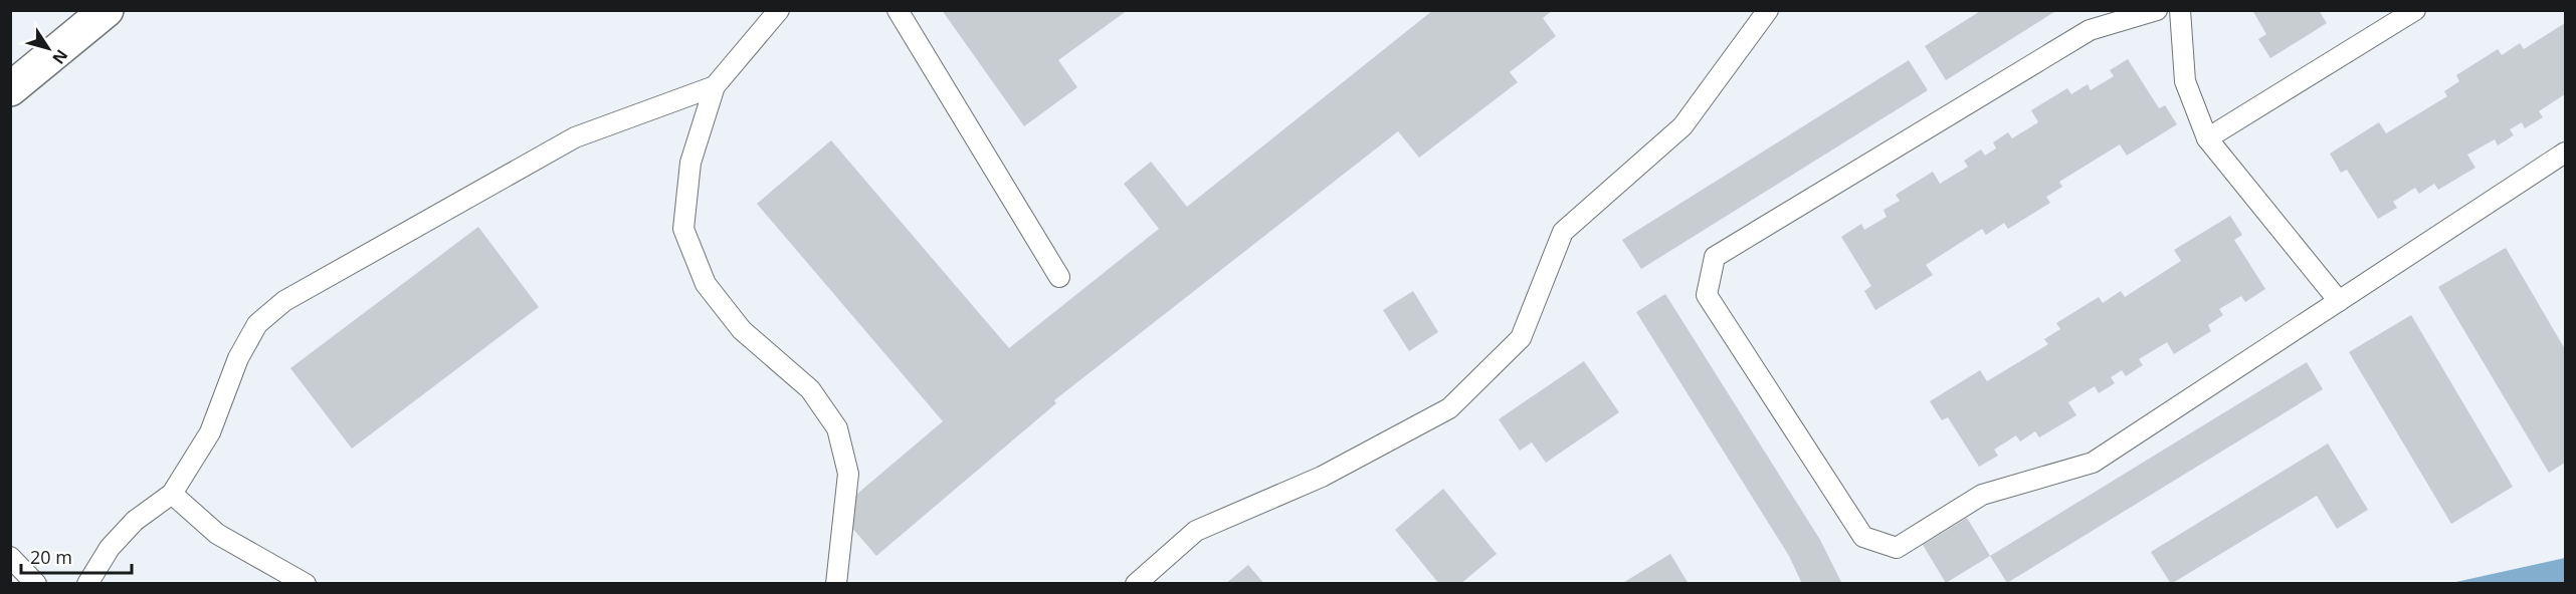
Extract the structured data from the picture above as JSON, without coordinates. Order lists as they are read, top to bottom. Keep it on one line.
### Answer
{"scale_bar":"20 m","north":"bottom right"}
